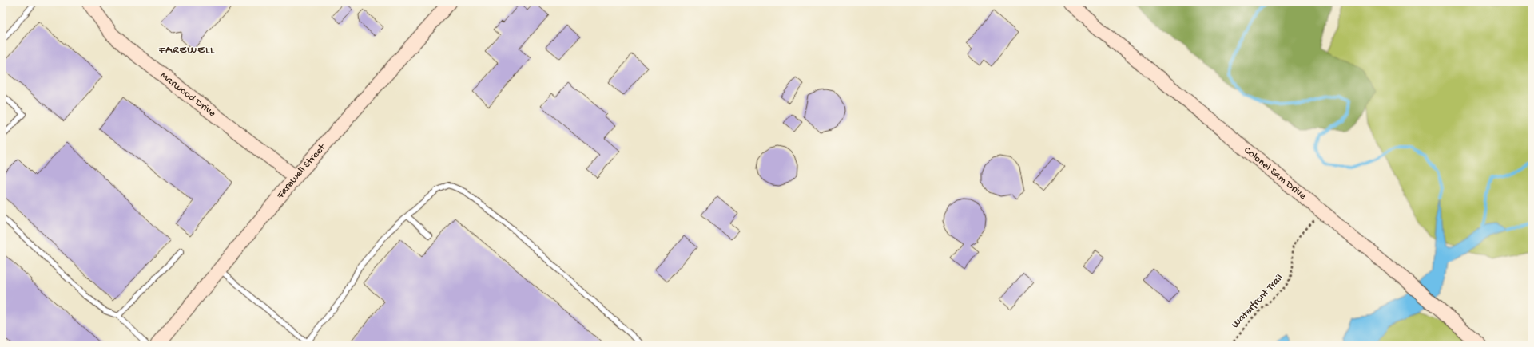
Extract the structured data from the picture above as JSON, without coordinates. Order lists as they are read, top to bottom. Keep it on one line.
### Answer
{"streets":{"street":["Marwood Drive","Farewell Street","Colonel Sam Drive"],"path":["Waterfront Trail"]},"crossings":[["Marwood Drive","Farewell Street"]],"districts":["FAREWELL"]}
